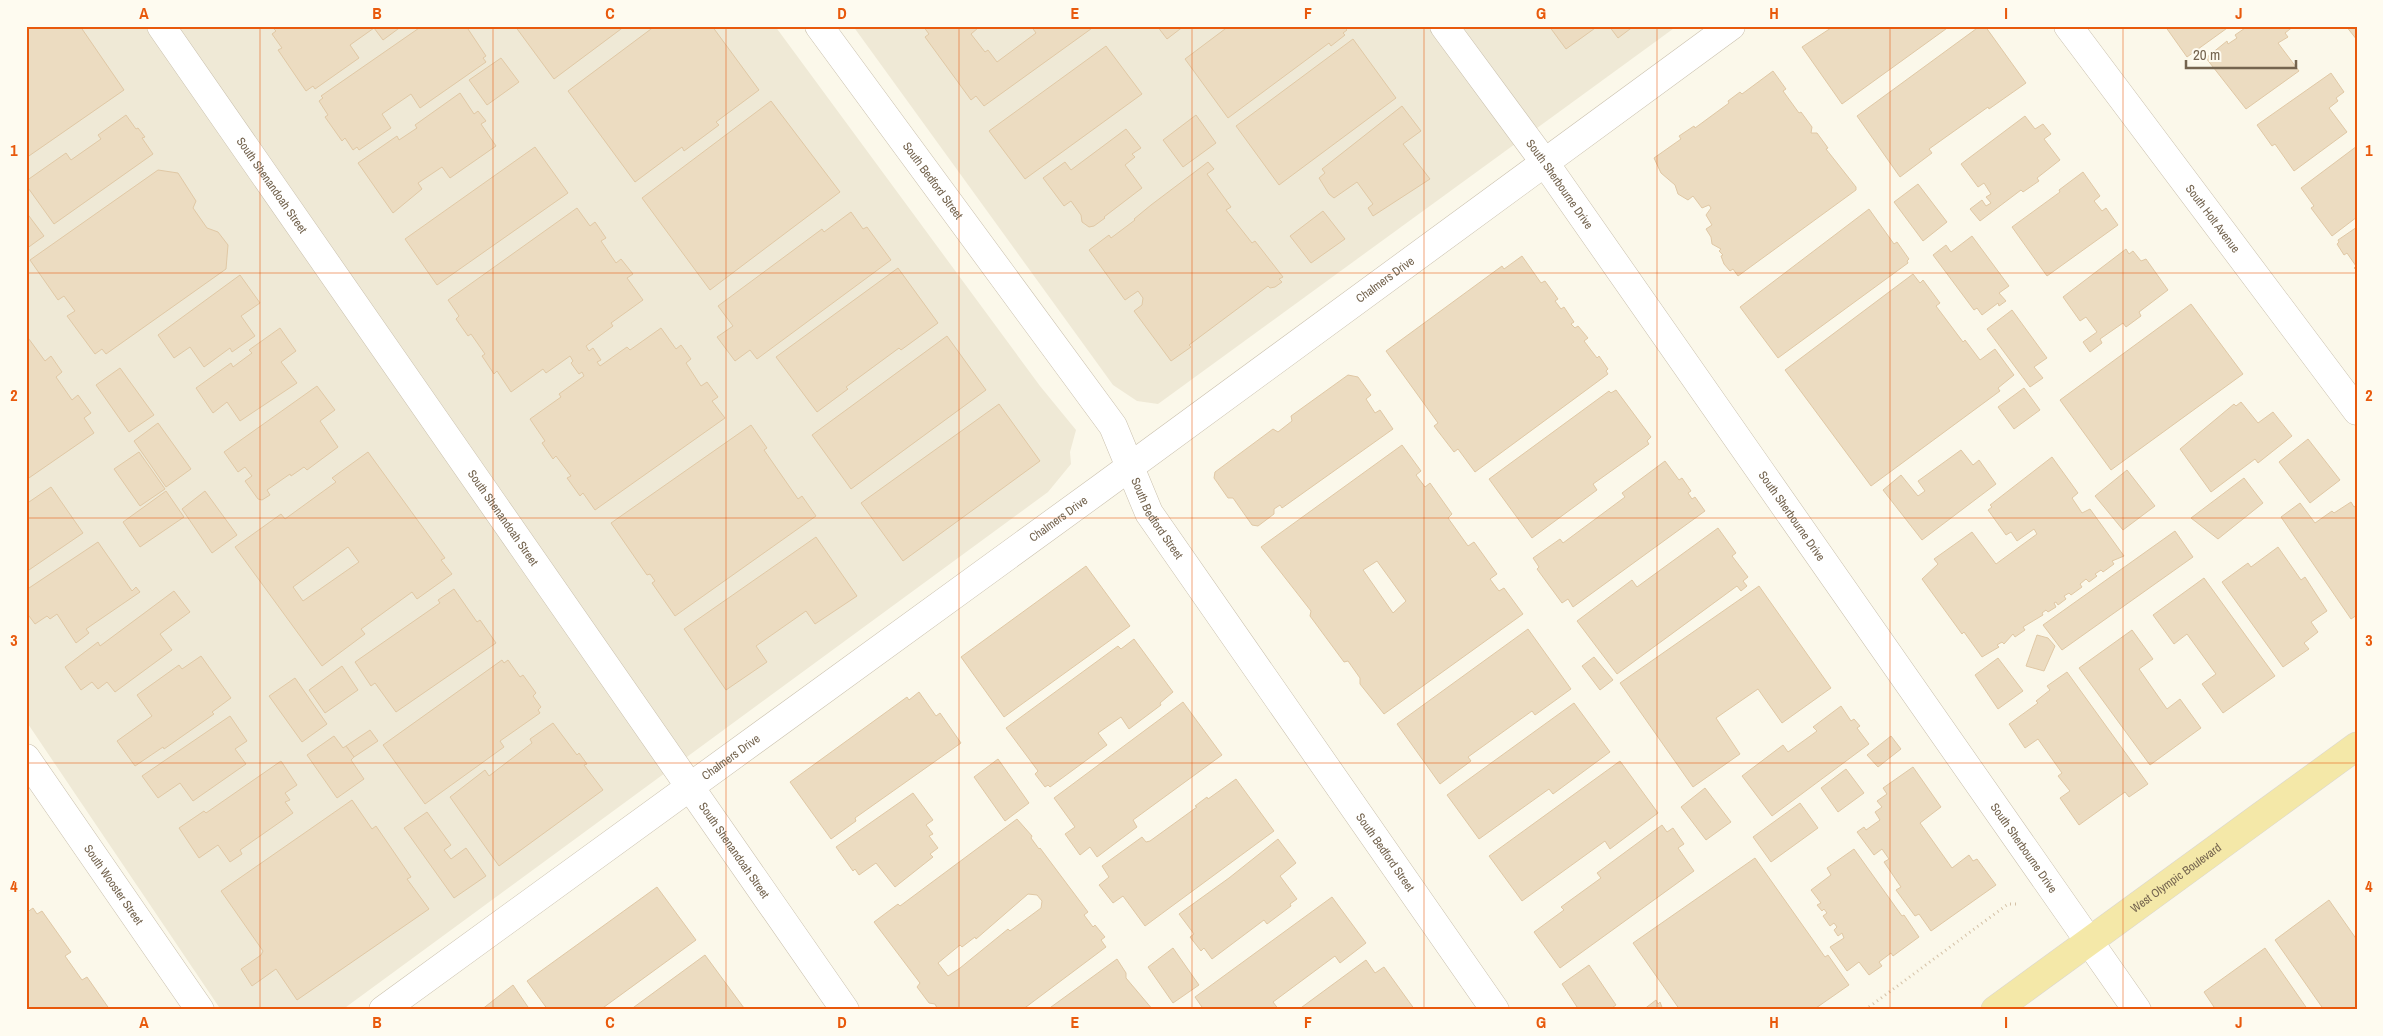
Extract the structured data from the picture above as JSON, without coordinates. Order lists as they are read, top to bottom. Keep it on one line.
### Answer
{"streets":{"main road":["West Olympic Boulevard"],"street":["South Bedford Street","South Sherbourne Drive","South Shenandoah Street","South Holt Avenue","Chalmers Drive","South Wooster Street"]},"crossings":[["South Bedford Street","Chalmers Drive"],["South Sherbourne Drive","Chalmers Drive"],["South Sherbourne Drive","West Olympic Boulevard"],["South Shenandoah Street","Chalmers Drive"]],"scale_bar":"20 m","grid":{"columns":["A","B","C","D","E","F","G","H","I","J"],"rows":["1","2","3","4"]}}
